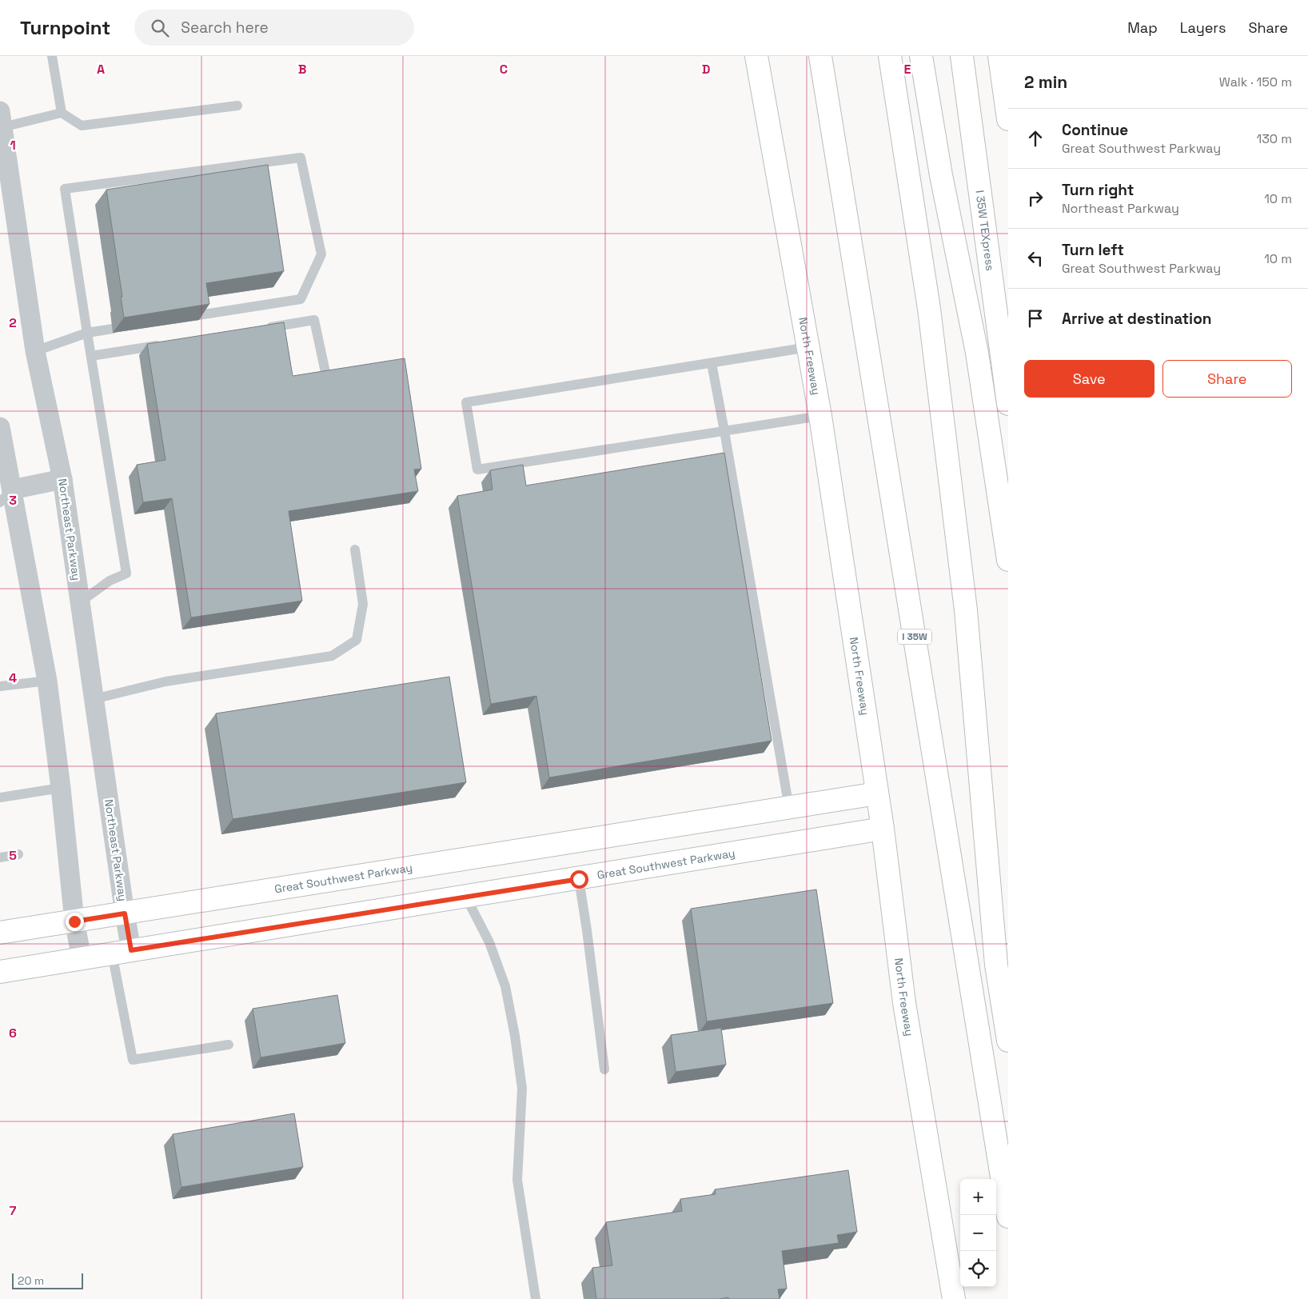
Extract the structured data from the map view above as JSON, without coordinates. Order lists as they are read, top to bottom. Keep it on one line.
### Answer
{"streets":{"main road":["I 35W TEXpress","North Freeway","I 35W","Great Southwest Parkway"],"street":["Northeast Parkway"]},"crossings":[["North Freeway","Great Southwest Parkway"],["Northeast Parkway","Great Southwest Parkway"]],"scale_bar":"20 m","page":{"header":"Turnpoint","search":"Search here","nav":["Map","Layers","Share"],"heading":["2 min","Walk · 150 m"],"list":[["Continue","Great Southwest Parkway","130 m"],["Turn right","Northeast Parkway","10 m"],["Turn left","Great Southwest Parkway","10 m"],"Arrive at destination"],"buttons":["Save","Share"],"map_buttons":["+","−"],"scale":"20 m"},"grid":{"columns":["A","B","C","D","E"],"rows":["1","2","3","4","5","6","7"]}}
